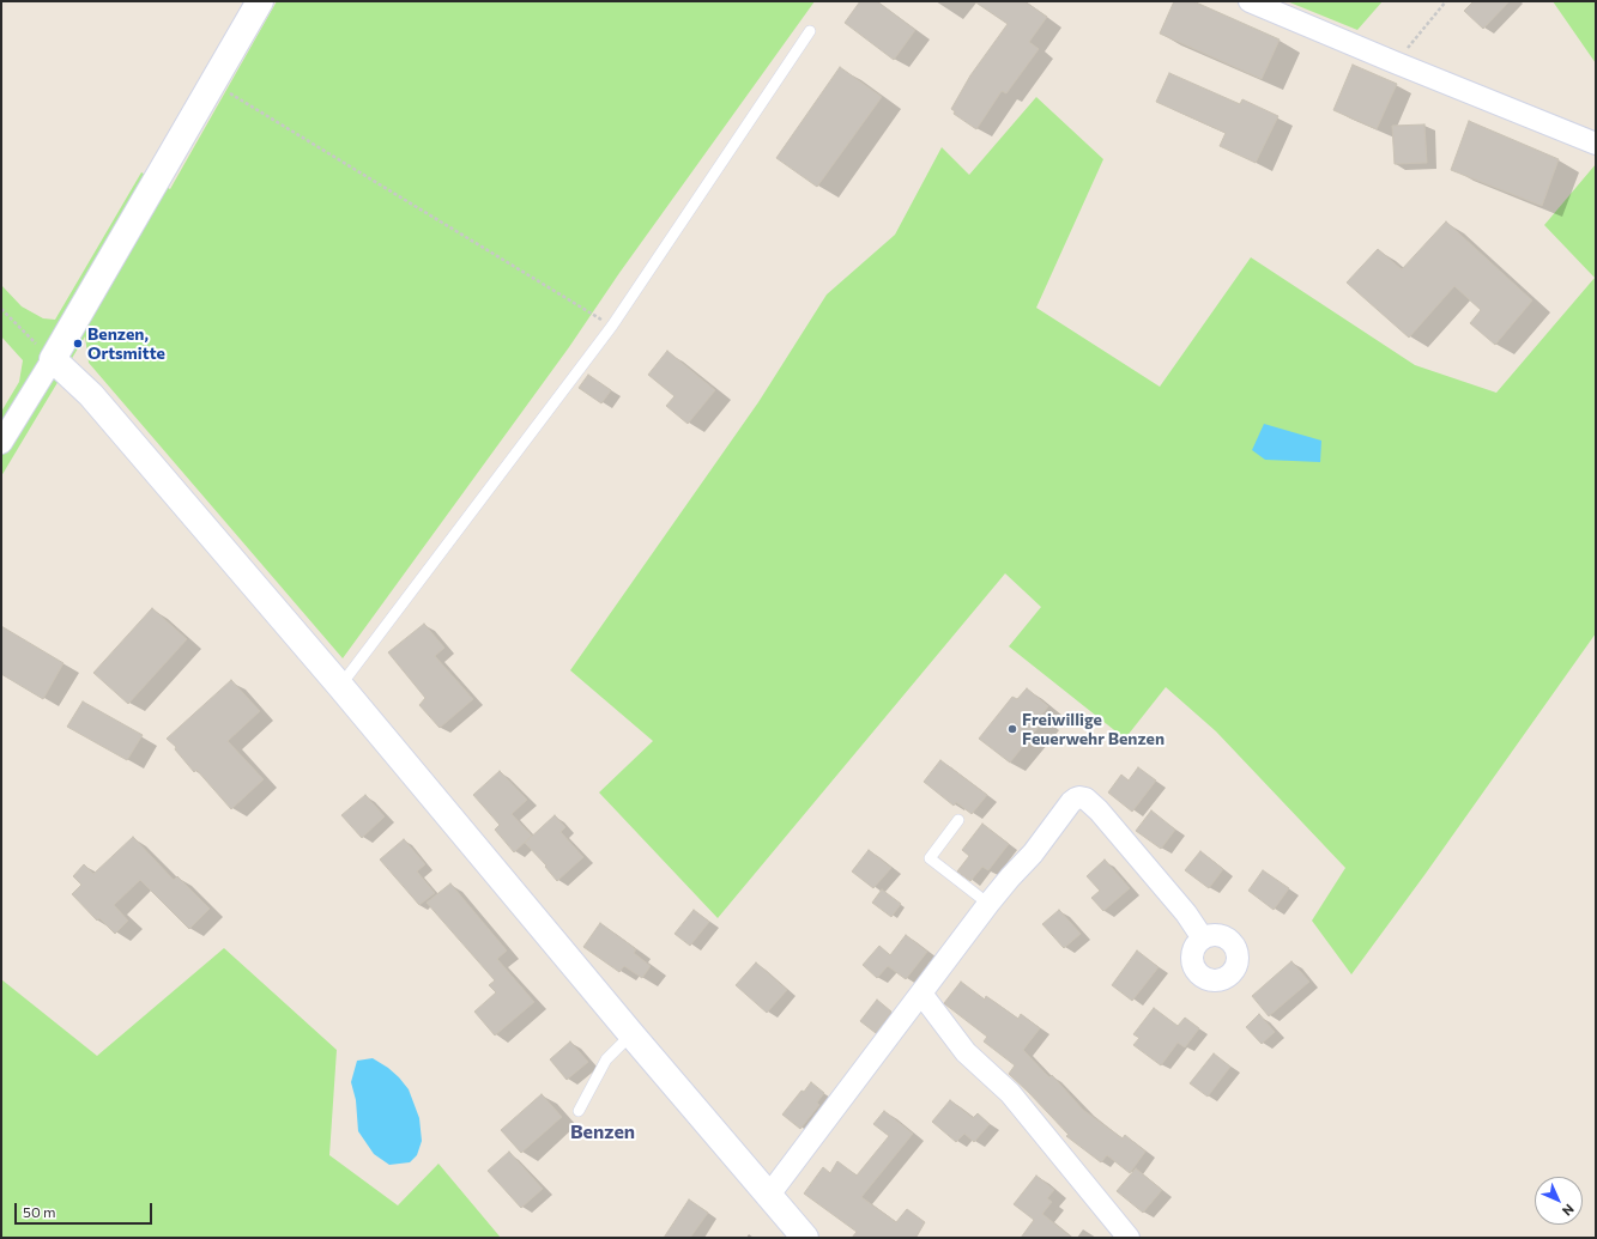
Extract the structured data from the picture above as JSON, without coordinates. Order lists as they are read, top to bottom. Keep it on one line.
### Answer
{"districts":["Benzen"],"places":["Benzen, Ortsmitte","Freiwillige Feuerwehr Benzen"],"scale_bar":"50 m","north":"bottom right"}
